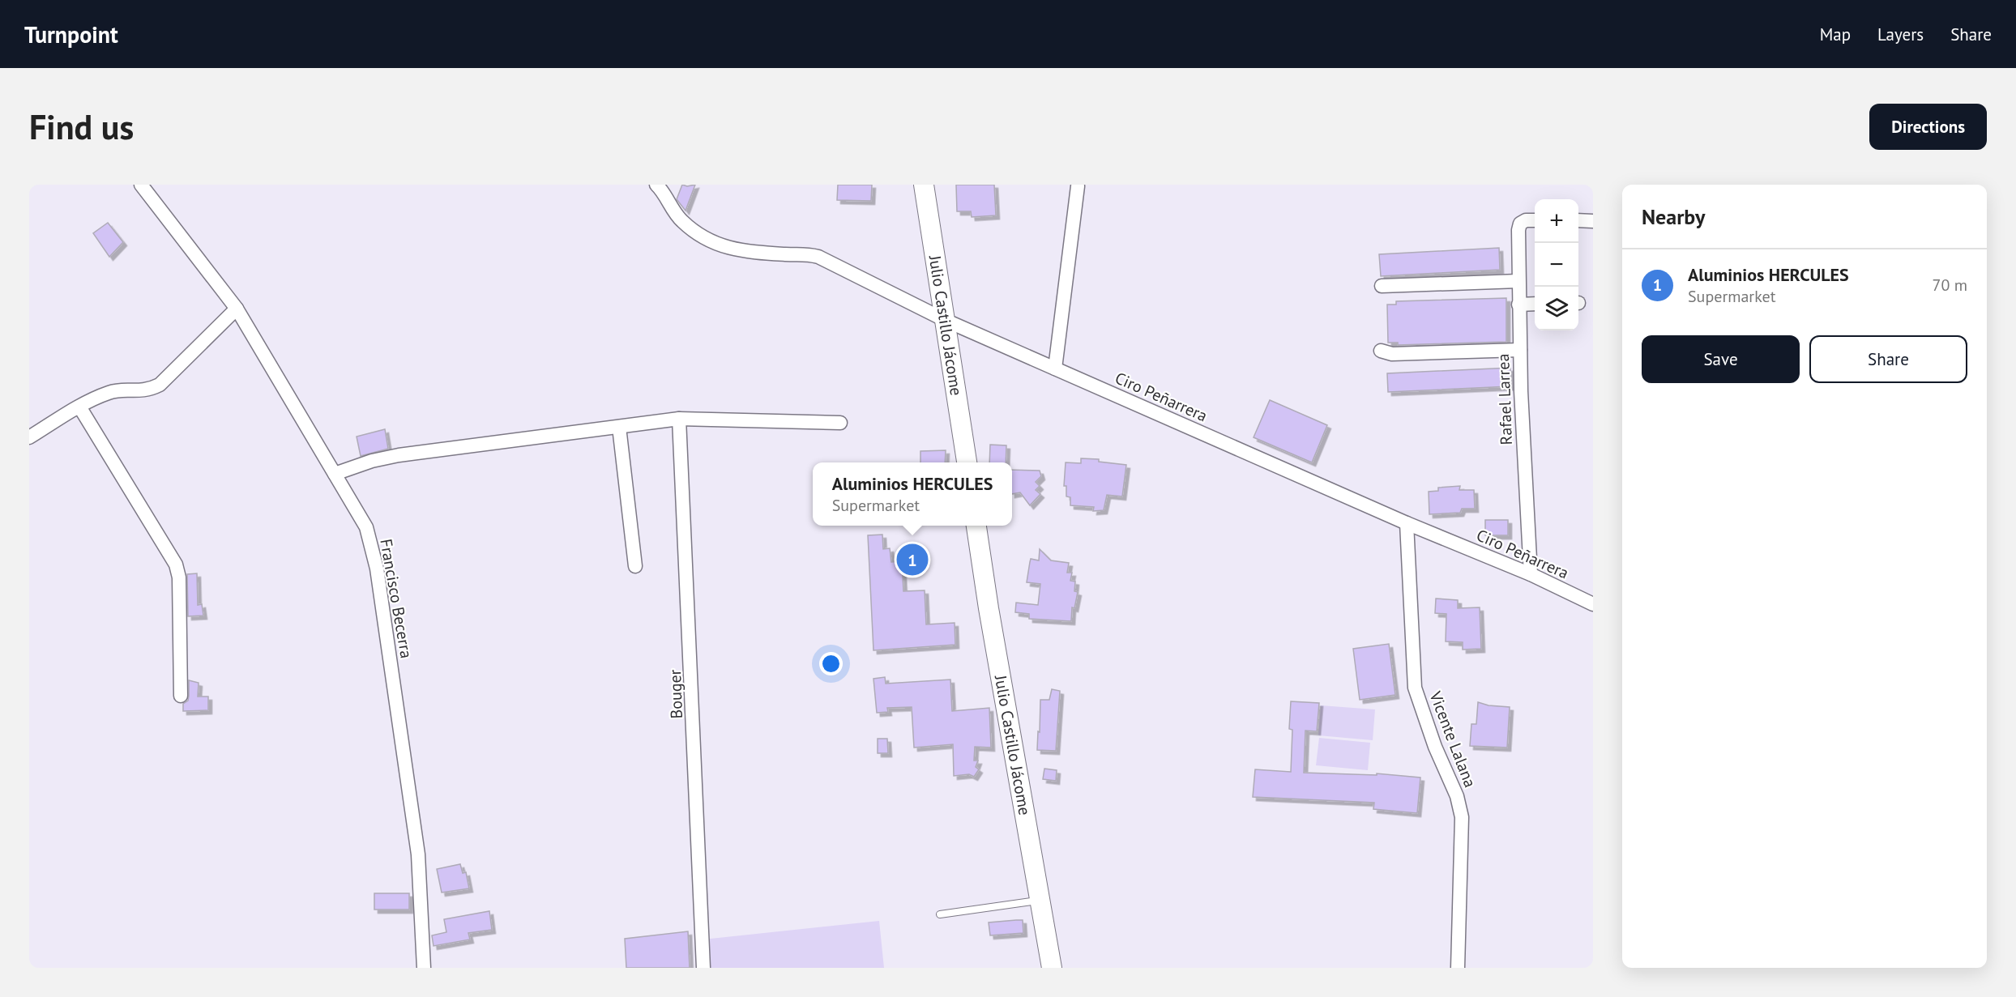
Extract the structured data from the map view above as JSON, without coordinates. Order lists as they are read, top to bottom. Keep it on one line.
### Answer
{"streets":{"main road":["Julio Castillo Jácome"],"street":["Ciro Peñarrera","Rafael Larrea","Francisco Becerra","Bouger","Vicente Lalana"]},"crossings":[["Julio Castillo Jácome","Ciro Peñarrera"],["Ciro Peñarrera","Rafael Larrea"],["Ciro Peñarrera","Vicente Lalana"]],"page":{"header":"Turnpoint","nav":["Map","Layers","Share"],"buttons":["Directions",["Save","Share"]],"title":"Find us","heading":"Nearby","map_buttons":["+","−"],"list":[{"mark":"1","name":"Aluminios HERCULES","note":"Supermarket","value":"70 m"}],"popup":["Aluminios HERCULES","Supermarket"],"pins":"1"}}
